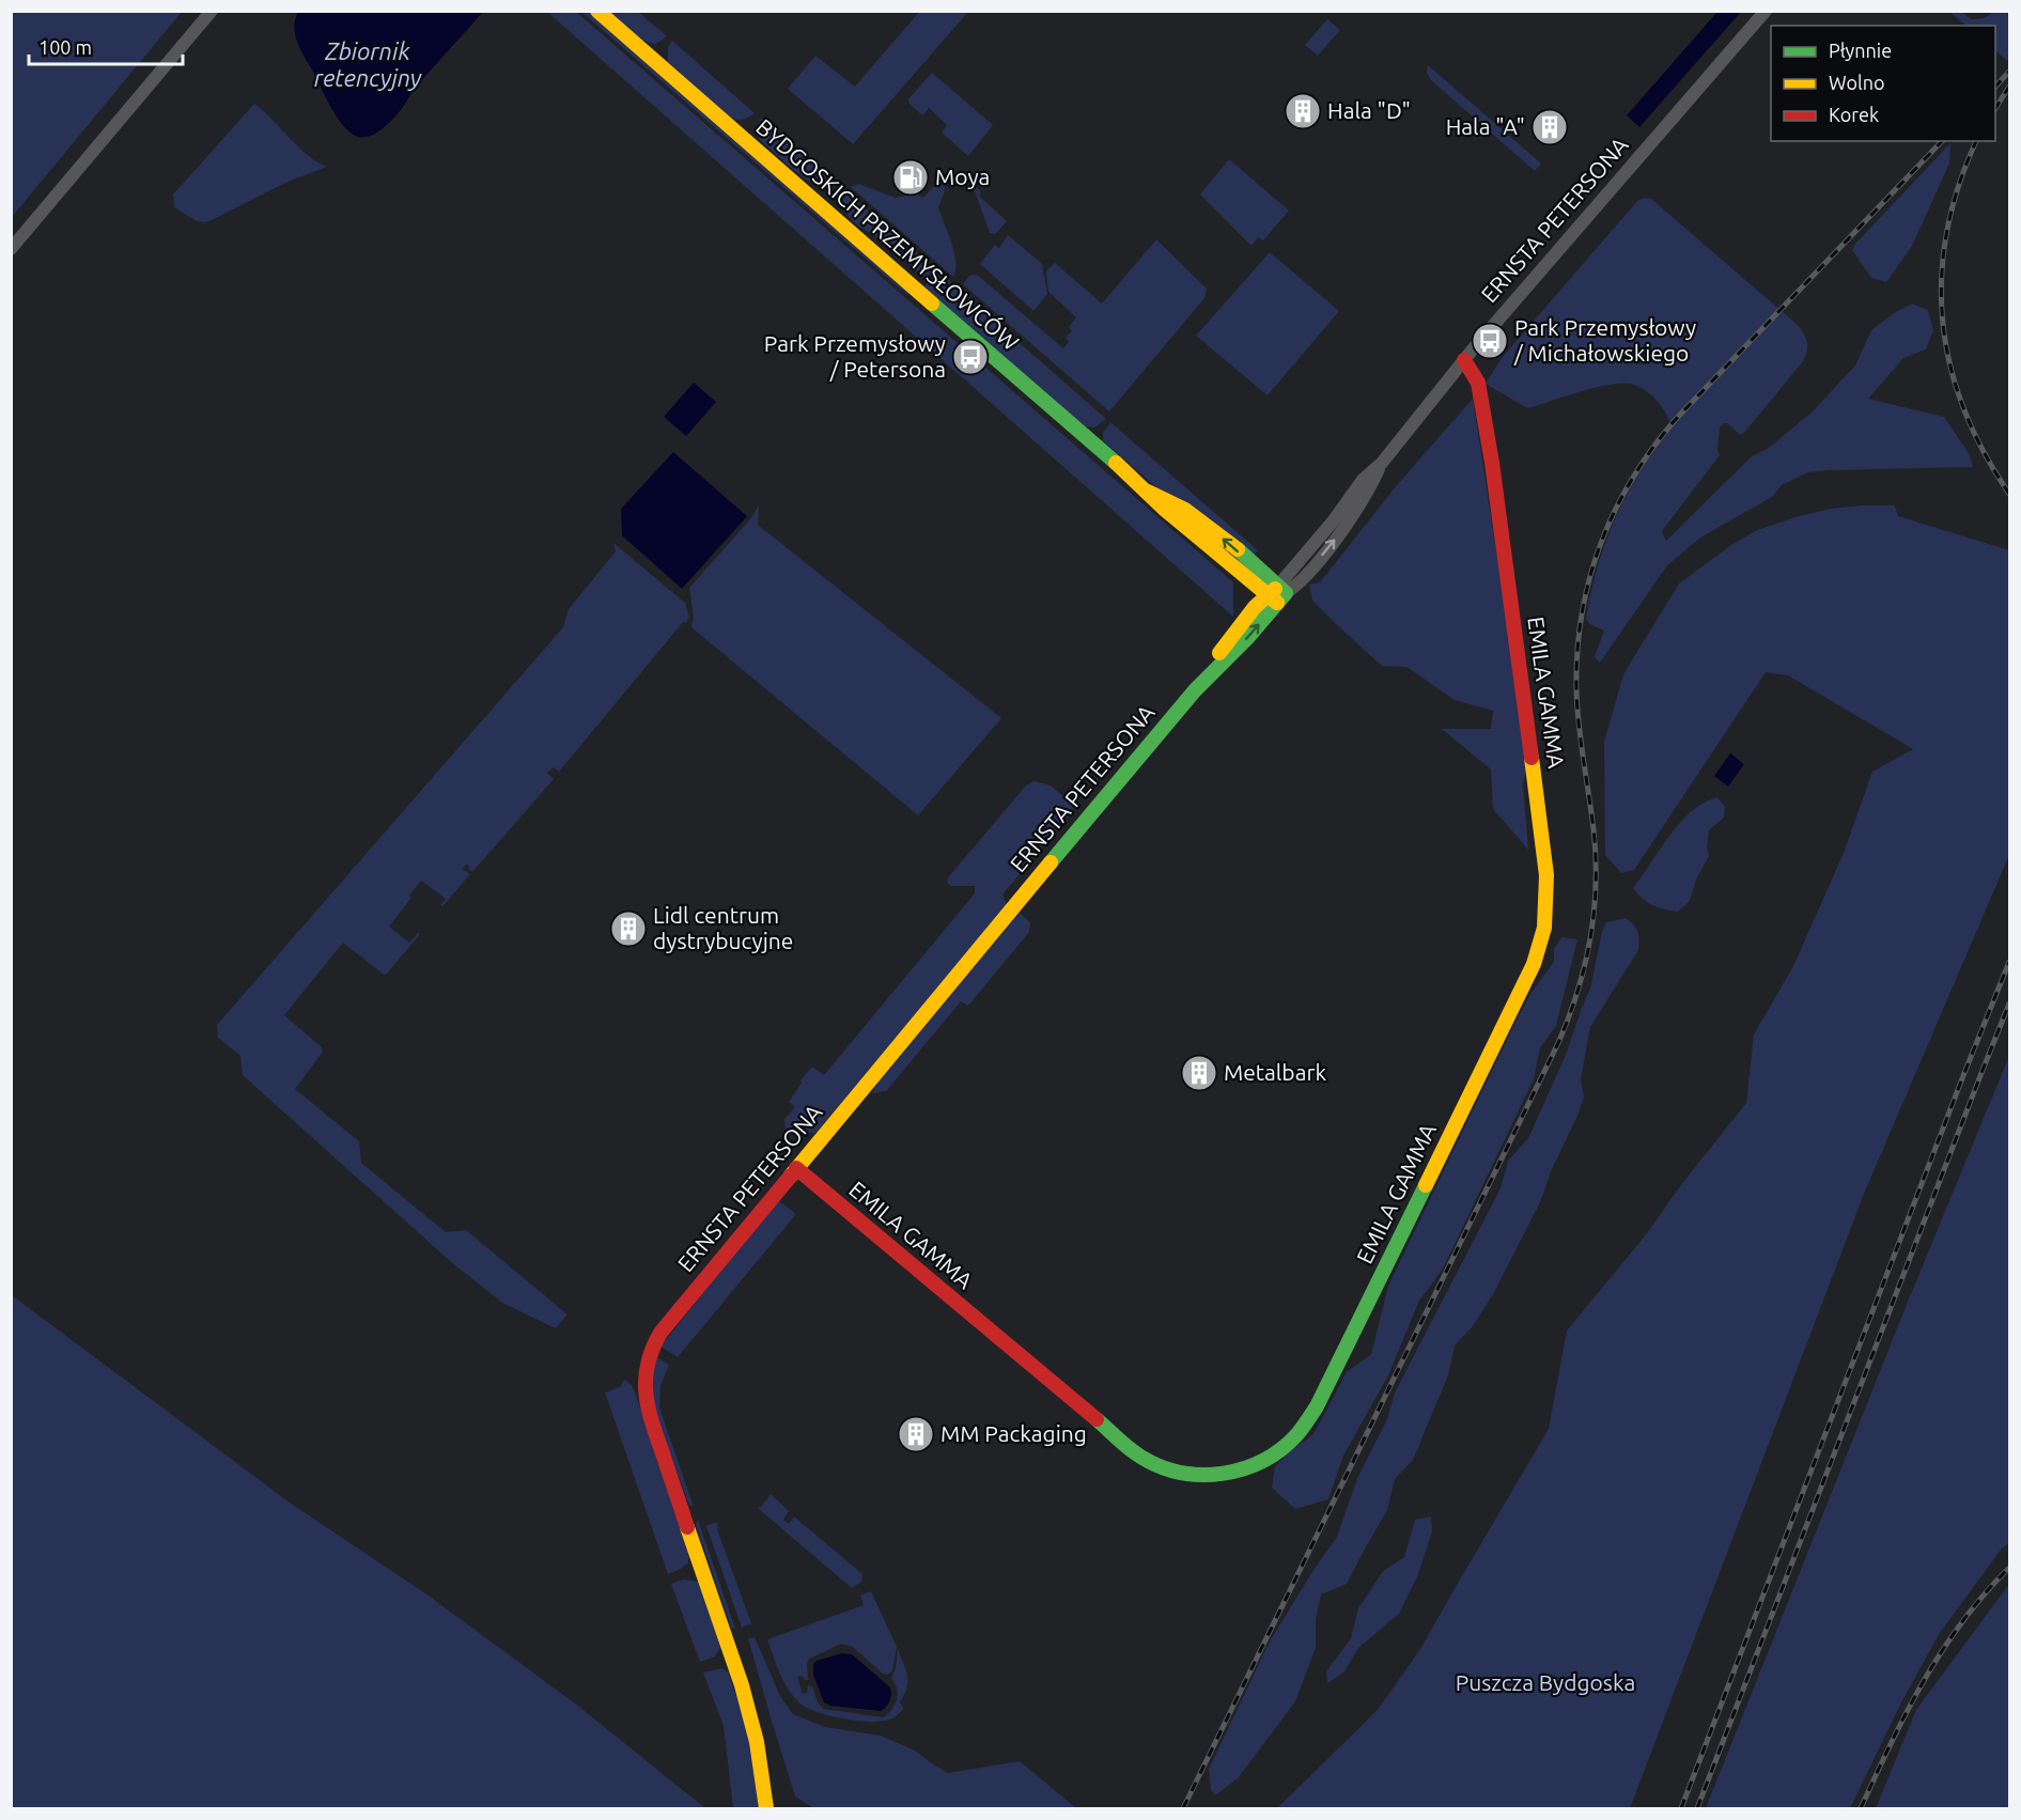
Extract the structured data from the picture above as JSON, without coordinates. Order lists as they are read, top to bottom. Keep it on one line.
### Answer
{"streets":{"street":["ERNSTA PETERSONA","BYDGOSKICH PRZEMYSŁOWCÓW","EMILA GAMMA"]},"crossings":[["ERNSTA PETERSONA","BYDGOSKICH PRZEMYSŁOWCÓW"],["ERNSTA PETERSONA","EMILA GAMMA"]],"water":["Zbiornik retencyjny"],"parks":["Puszcza Bydgoska"],"places":{"building":["Hala \"D\"","Hala \"A\"","Lidl centrum dystrybucyjne","Metalbark","MM Packaging"],"fuel station":["Moya"],"bus stop":["Park Przemysłowy / Michałowskiego","Park Przemysłowy / Petersona"]},"legend":["Płynnie","Wolno","Korek"],"scale_bar":"100 m"}
